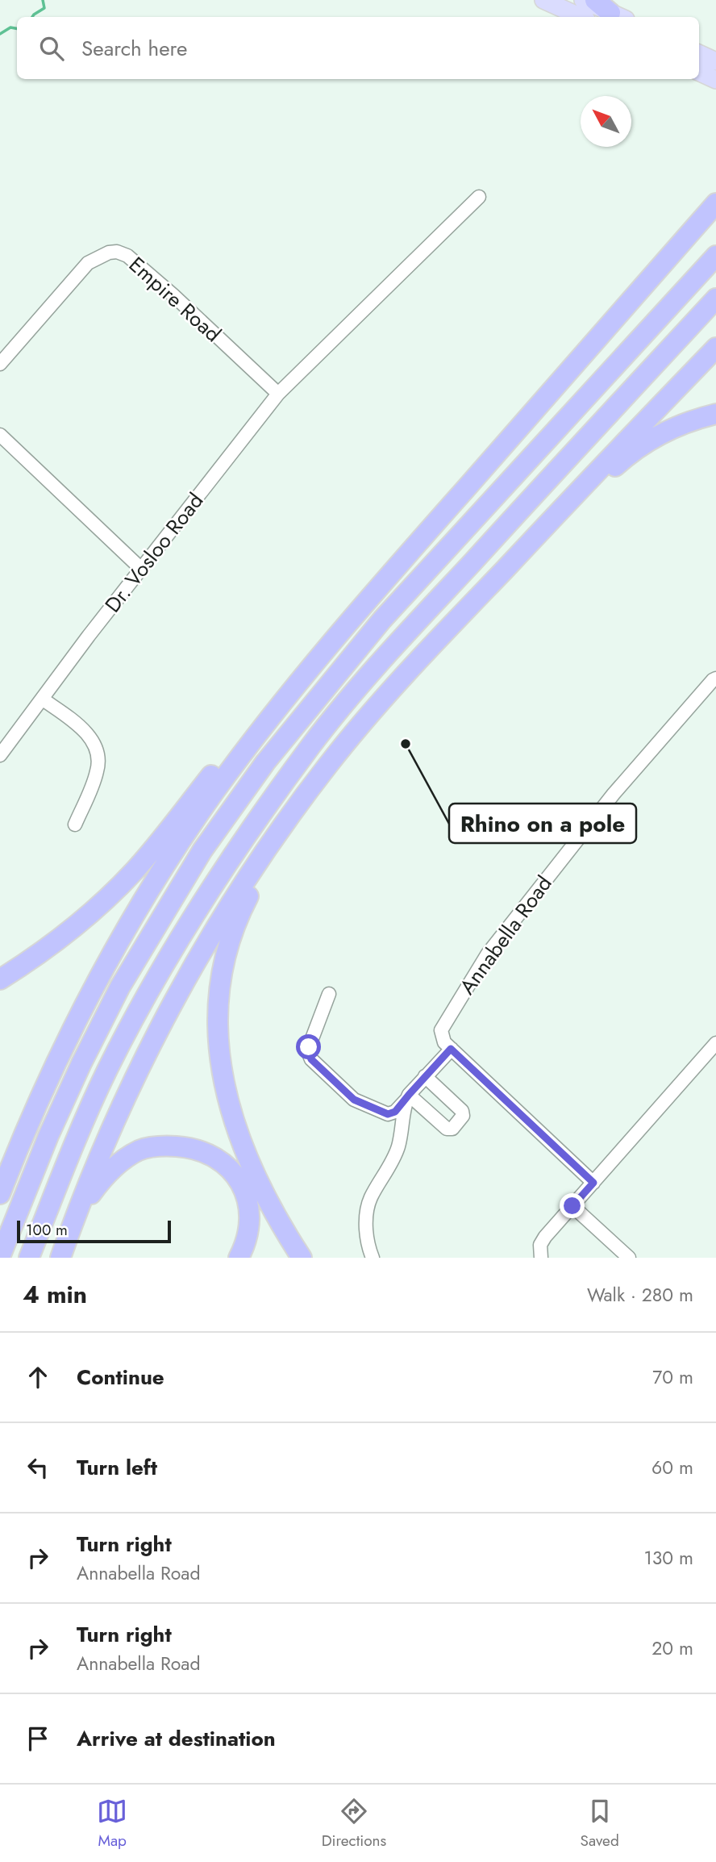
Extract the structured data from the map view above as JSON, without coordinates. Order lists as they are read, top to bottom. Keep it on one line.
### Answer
{"streets":{"street":["Empire Road","Dr. Vosloo Road","Annabella Road"]},"crossings":[["Empire Road","Dr. Vosloo Road"]],"places":["Rhino on a pole"],"scale_bar":"100 m","north":"top left","page":{"search":"Search here","scale":"100 m","heading":["4 min","Walk · 280 m"],"list":[["Continue","70 m"],["Turn left","60 m"],["Turn right","Annabella Road","130 m"],["Turn right","Annabella Road","20 m"],"Arrive at destination"],"nav":["Map","Directions","Saved"]}}
